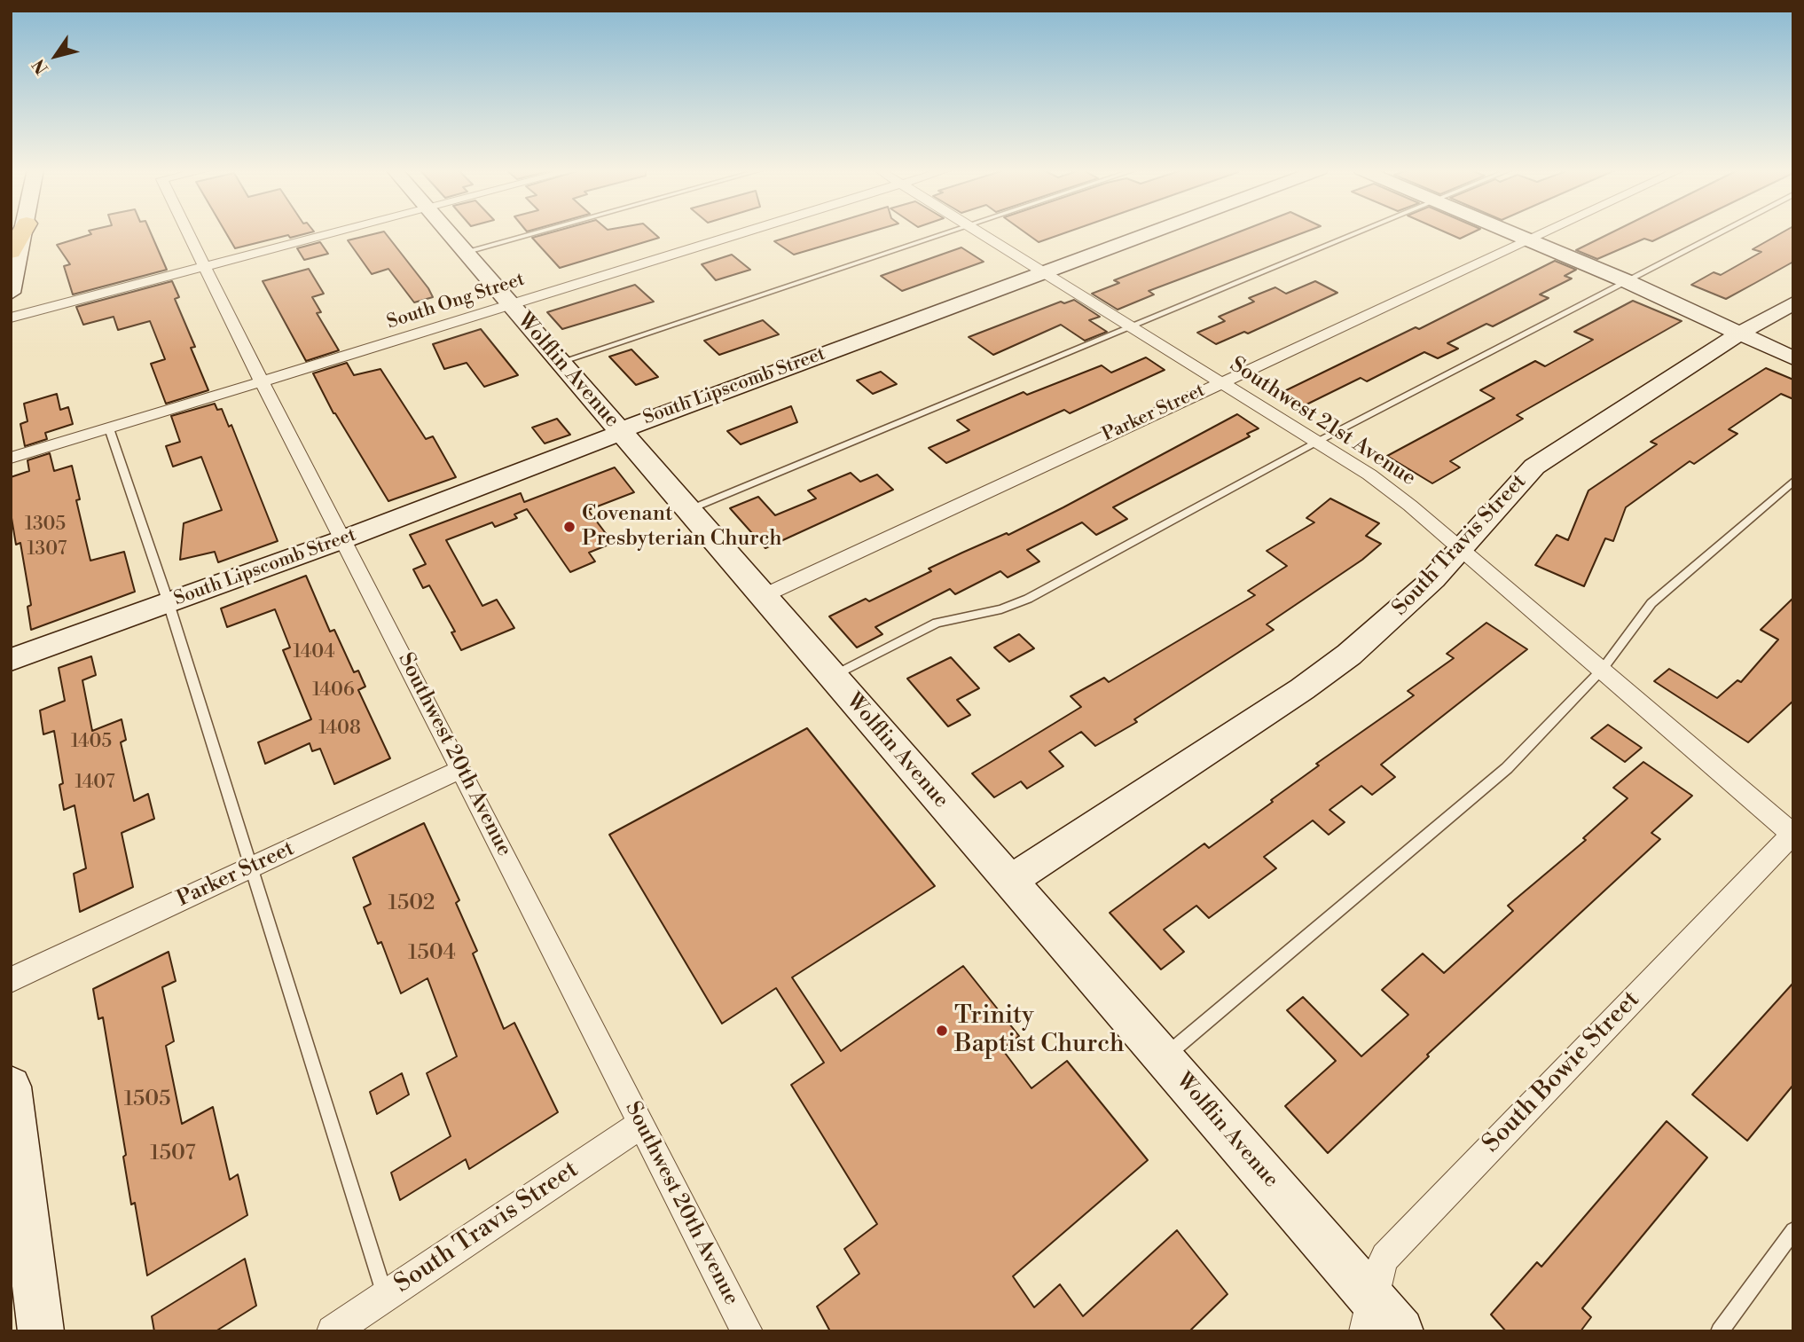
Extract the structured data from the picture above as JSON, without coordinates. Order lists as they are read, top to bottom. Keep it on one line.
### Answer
{"streets":{"main road":["Wolflin Avenue","South Lipscomb Street","South Travis Street"],"street":["South Ong Street","Parker Street","Southwest 21st Avenue","Southwest 20th Avenue","South Bowie Street"]},"crossings":[["South Ong Street","Wolflin Avenue"],["South Ong Street","Southwest 20th Avenue"],["Wolflin Avenue","South Lipscomb Street"],["Wolflin Avenue","Parker Street"],["Wolflin Avenue","South Travis Street"],["Wolflin Avenue","South Bowie Street"],["South Lipscomb Street","Southwest 21st Avenue"],["South Lipscomb Street","Southwest 20th Avenue"],["Parker Street","Southwest 21st Avenue"],["Parker Street","Southwest 20th Avenue"],["Southwest 21st Avenue","South Travis Street"],["Southwest 21st Avenue","South Bowie Street"],["South Travis Street","Southwest 20th Avenue"]],"places":["Covenant Presbyterian Church","Trinity Baptist Church"],"house_numbers":["1305","1307","1404","1406","1408","1405","1407","1502","1504","1505","1507"],"north":"bottom left"}
